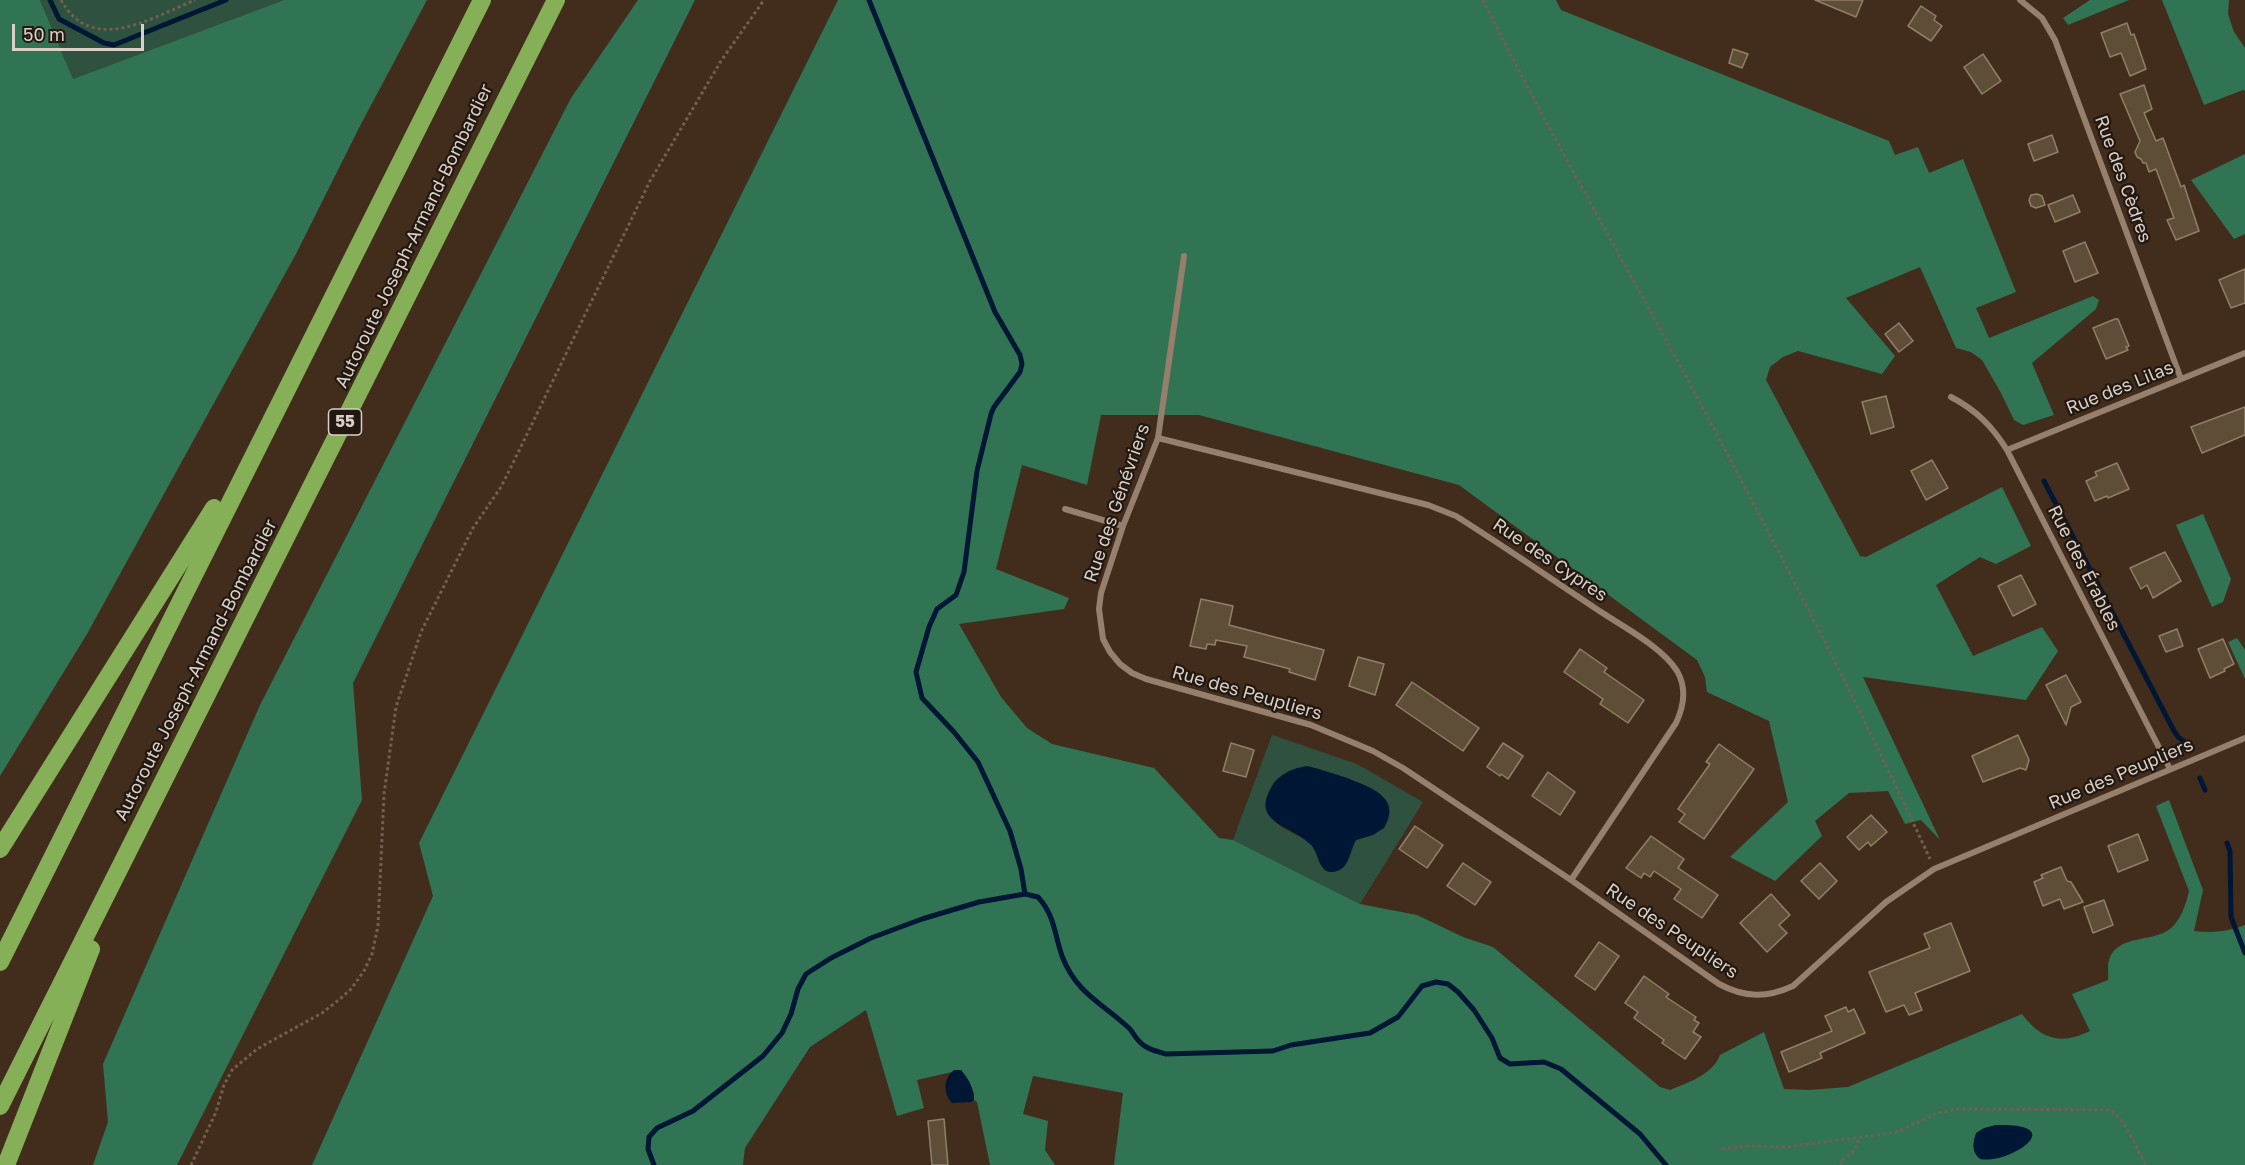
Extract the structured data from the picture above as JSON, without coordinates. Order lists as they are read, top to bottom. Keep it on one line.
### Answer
{"streets":{"highway":["Autoroute Joseph-Armand-Bombardier","55"],"street":["Rue des Cèdres","Rue des Lilas","Rue des Génévriers","Rue des Cypres","Rue des Érables","Rue des Peupliers"]},"crossings":[["Rue des Cèdres","Rue des Lilas"],["Rue des Lilas","Rue des Érables"],["Rue des Génévriers","Rue des Cypres"],["Rue des Génévriers","Rue des Peupliers"],["Rue des Cypres","Rue des Peupliers"],["Rue des Érables","Rue des Peupliers"]],"scale_bar":"50 m"}
